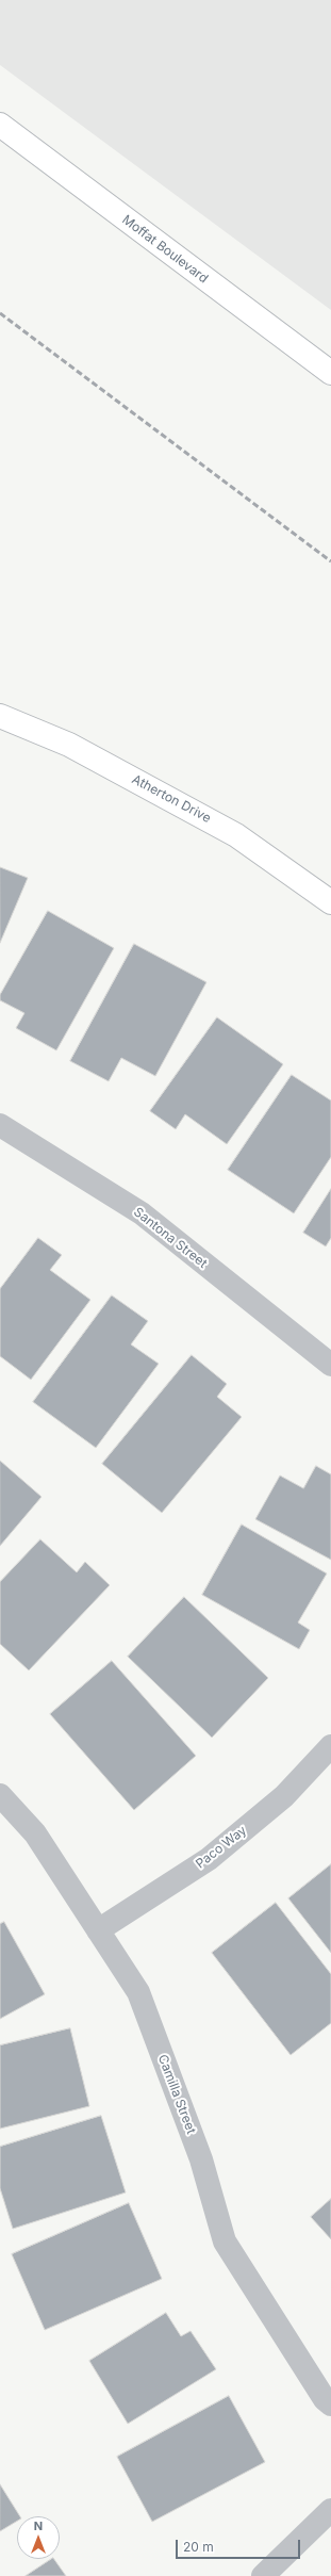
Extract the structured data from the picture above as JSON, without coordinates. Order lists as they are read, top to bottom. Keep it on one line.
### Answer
{"streets":{"main road":["Moffat Boulevard","Atherton Drive"],"street":["Santona Street","Paco Way","Camilla Street"]},"crossings":[["Paco Way","Camilla Street"]],"scale_bar":"20 m","north":"top"}
